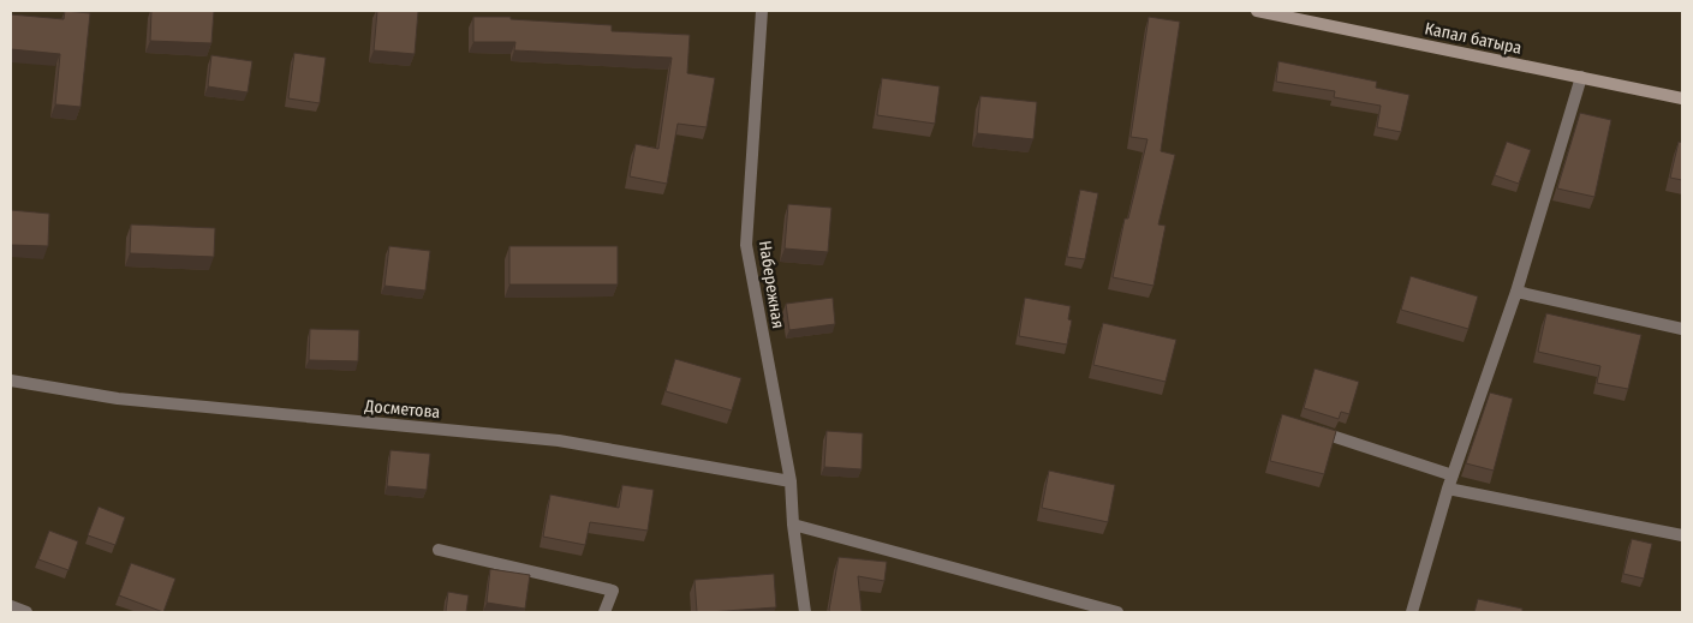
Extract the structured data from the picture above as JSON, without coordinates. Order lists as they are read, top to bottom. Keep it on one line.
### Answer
{"streets":{"main road":["Капал батыра"],"street":["Набережная","Досметова"]},"crossings":[["Набережная","Досметова"]]}
